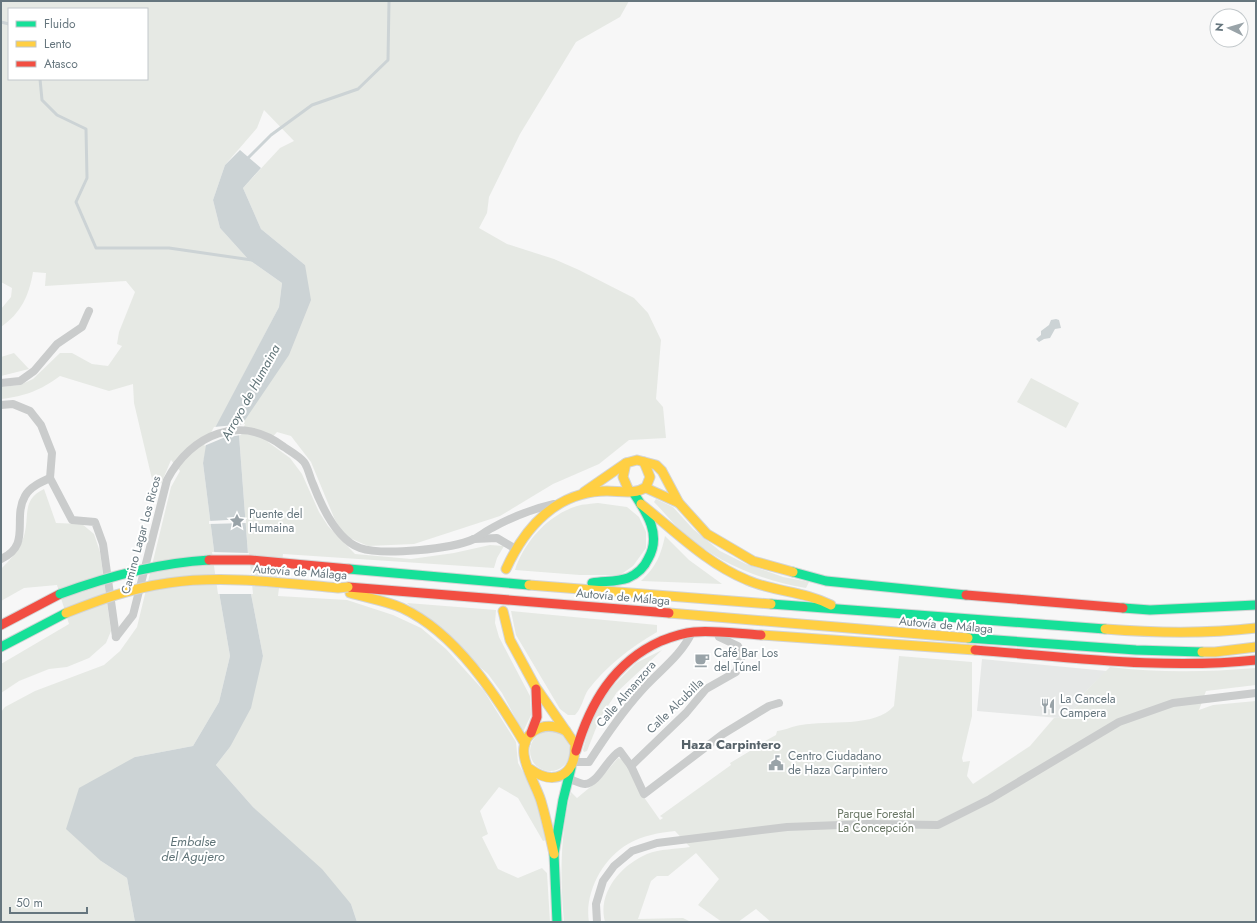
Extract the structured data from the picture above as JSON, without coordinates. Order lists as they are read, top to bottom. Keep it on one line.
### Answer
{"streets":{"main road":["Autovía de Málaga"],"street":["Camino Lagar Los Ricos","Calle Almanzora","Calle Alcubilla"]},"districts":["Haza Carpintero"],"water":["Arroyo de Humaina","Embalse del Agujero"],"parks":["Parque Forestal La Concepción"],"places":{"place":["Puente del Humaina"],"cafe":["Café Bar Los del Túnel"],"restaurant":["La Cancela Campera"],"public building":["Centro Ciudadano de Haza Carpintero"]},"legend":["Fluido","Lento","Atasco"],"scale_bar":"50 m","north":"left"}
